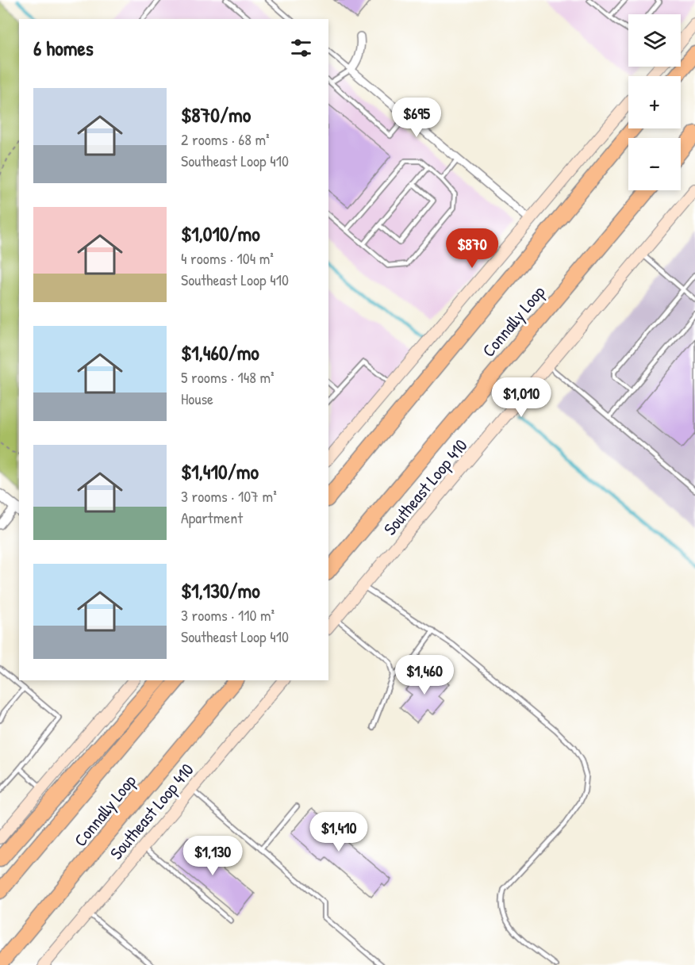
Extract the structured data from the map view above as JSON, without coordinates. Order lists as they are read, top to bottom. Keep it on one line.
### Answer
{"streets":{"highway":["Connally Loop"],"main road":["Southeast Loop 410"]},"page":{"map_buttons":["+","−"],"heading":"6 homes","list":[{"name":"$870/mo","note":"2 rooms · 68 m² · Southeast Loop 410"},{"name":"$1,010/mo","note":"4 rooms · 104 m² · Southeast Loop 410"},{"name":"$1,460/mo","note":"5 rooms · 148 m² · House"},{"name":"$1,410/mo","note":"3 rooms · 107 m² · Apartment"},{"name":"$1,130/mo","note":"3 rooms · 110 m² · Southeast Loop 410"}],"price":["$695","$870","$1,010","$1,460","$1,410","$1,130"]}}
